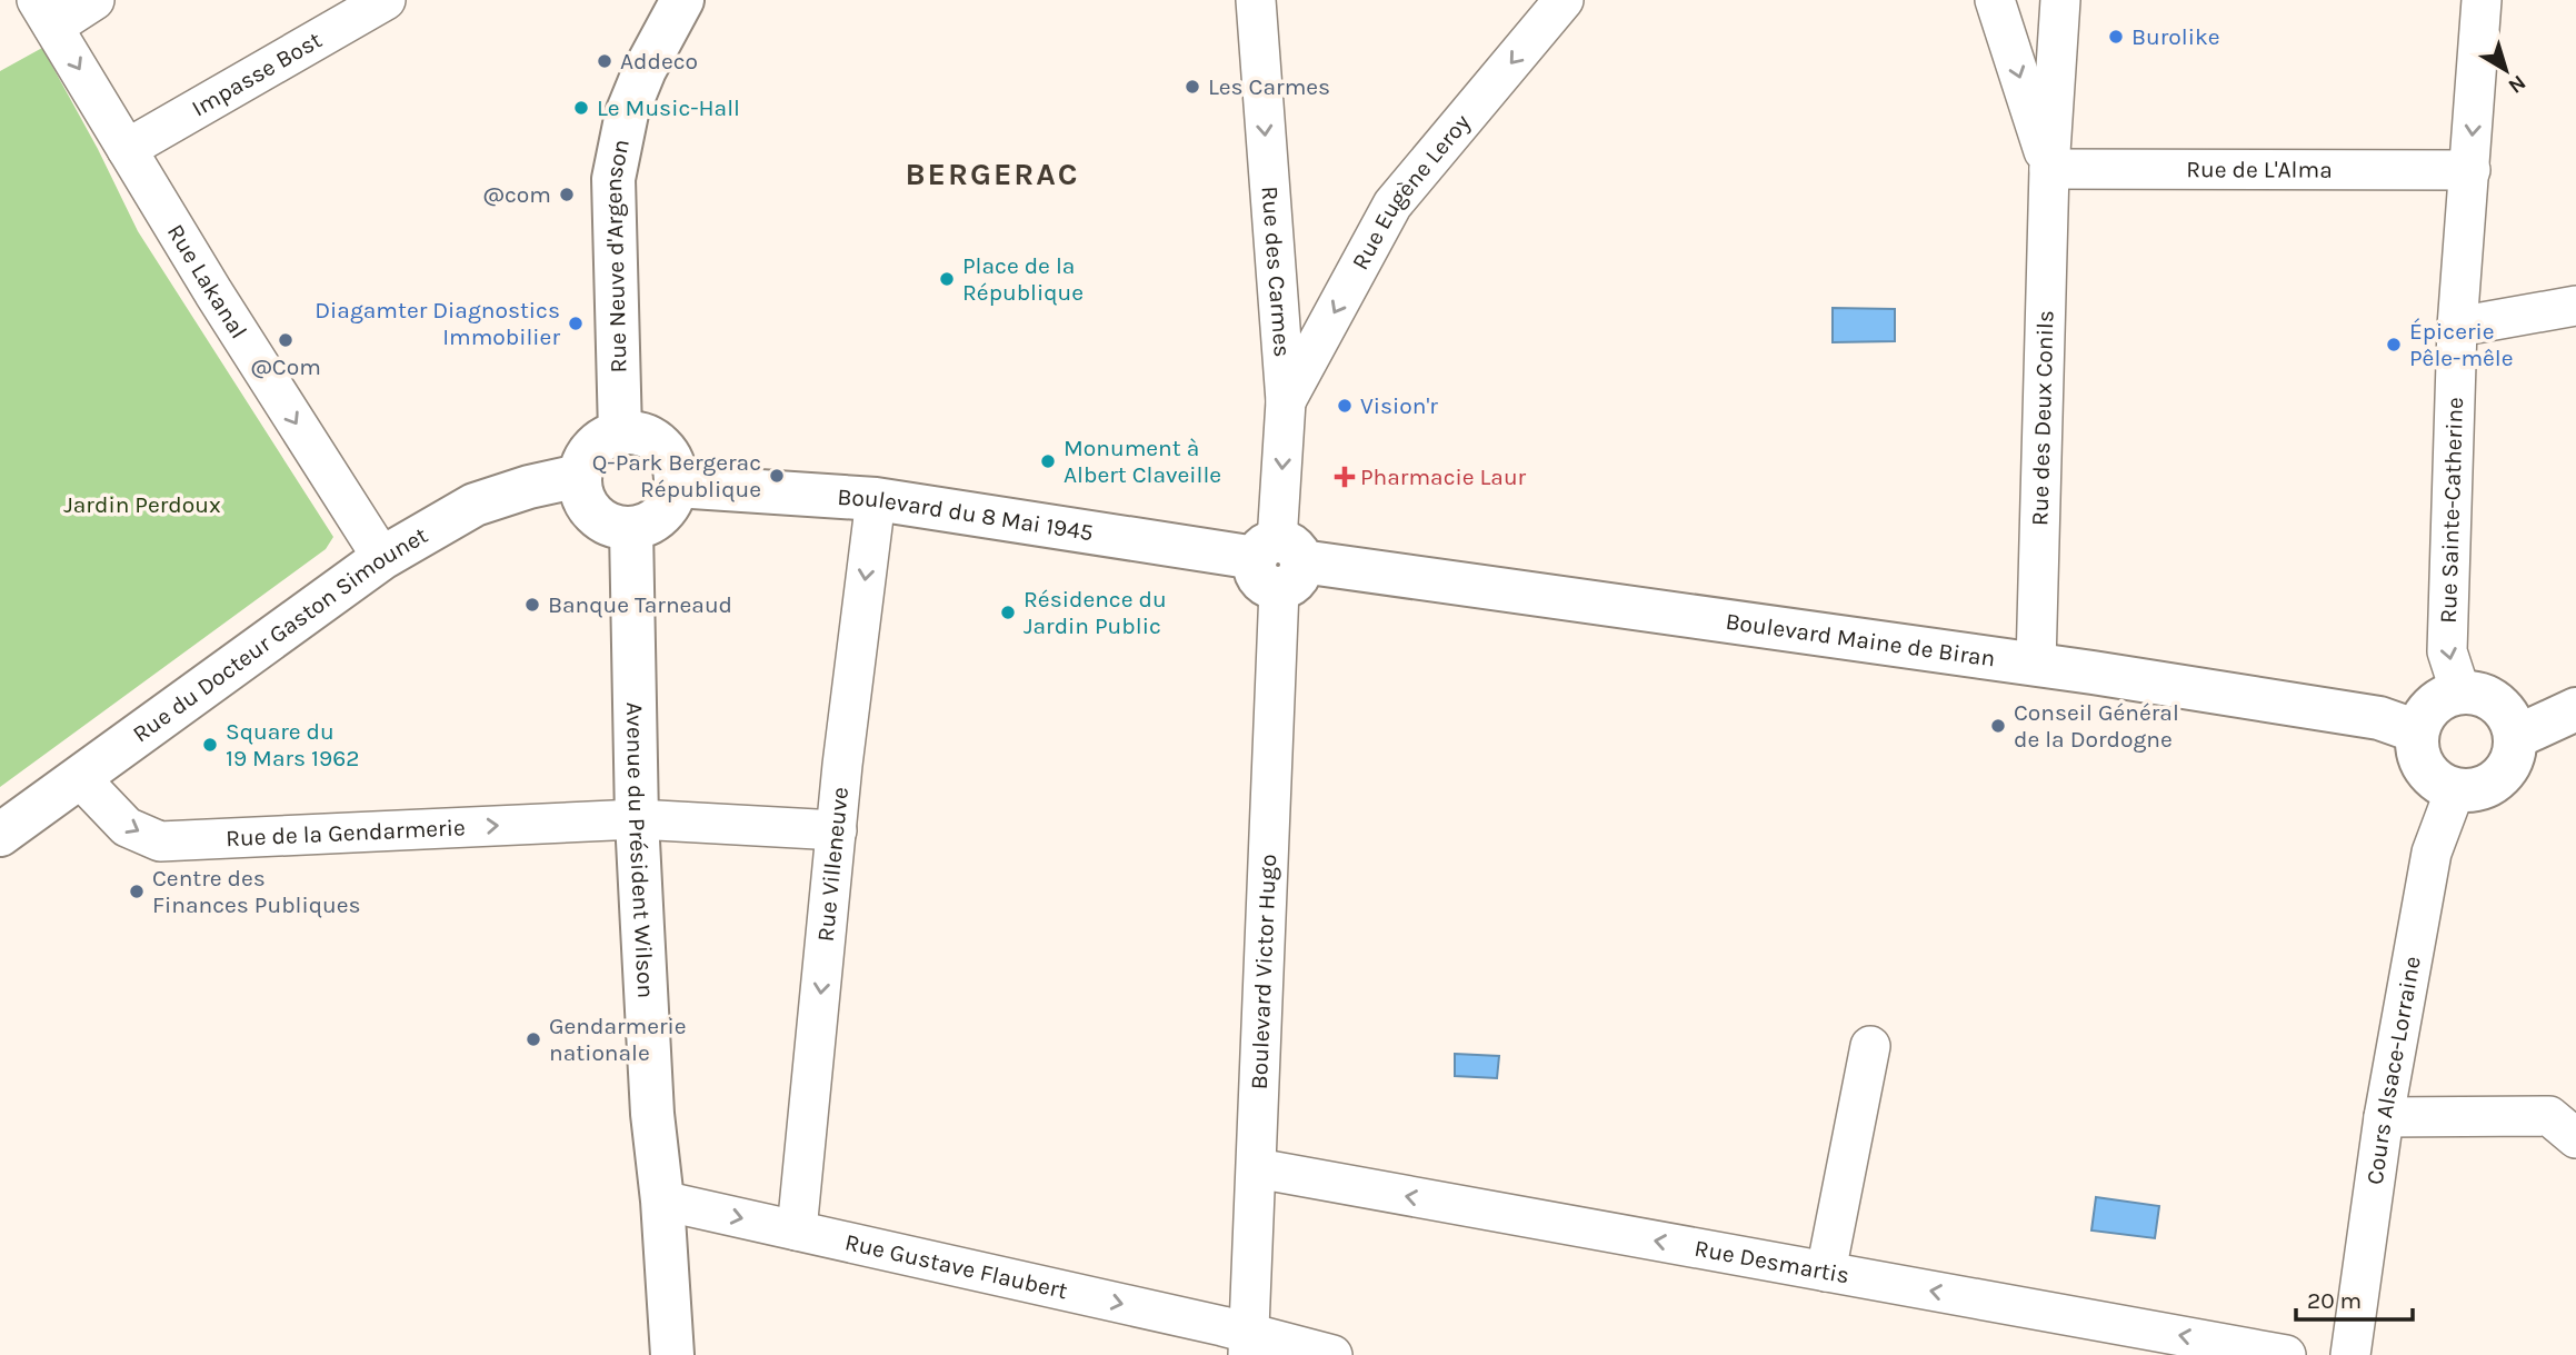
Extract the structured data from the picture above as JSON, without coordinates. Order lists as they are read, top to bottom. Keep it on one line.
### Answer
{"streets":{"main road":["Rue Neuve d'Argenson","Boulevard du 8 Mai 1945","Rue du Docteur Gaston Simounet","Boulevard Maine de Biran","Avenue du Président Wilson"],"street":["Impasse Bost","Rue de L'Alma","Rue Eugène Leroy","Rue des Carmes","Rue Lakanal","Rue des Deux Conils","Rue Sainte-Catherine","Rue de la Gendarmerie","Rue Villeneuve","Boulevard Victor Hugo","Cours Alsace-Lorraine","Rue Desmartis","Rue Gustave Flaubert"]},"crossings":[["Impasse Bost","Rue Lakanal"],["Rue de L'Alma","Rue des Deux Conils"],["Rue de L'Alma","Rue Sainte-Catherine"],["Rue Eugène Leroy","Rue des Carmes"],["Rue Neuve d'Argenson","Boulevard du 8 Mai 1945"],["Rue Neuve d'Argenson","Rue du Docteur Gaston Simounet"],["Rue Neuve d'Argenson","Avenue du Président Wilson"],["Rue des Carmes","Boulevard du 8 Mai 1945"],["Rue des Carmes","Boulevard Maine de Biran"],["Rue des Carmes","Boulevard Victor Hugo"],["Rue Lakanal","Rue du Docteur Gaston Simounet"],["Rue des Deux Conils","Boulevard Maine de Biran"],["Rue Sainte-Catherine","Boulevard Maine de Biran"],["Rue Sainte-Catherine","Cours Alsace-Lorraine"],["Boulevard du 8 Mai 1945","Rue du Docteur Gaston Simounet"],["Boulevard du 8 Mai 1945","Boulevard Maine de Biran"],["Boulevard du 8 Mai 1945","Avenue du Président Wilson"],["Boulevard du 8 Mai 1945","Rue Villeneuve"],["Boulevard du 8 Mai 1945","Boulevard Victor Hugo"],["Rue du Docteur Gaston Simounet","Rue de la Gendarmerie"],["Rue du Docteur Gaston Simounet","Avenue du Président Wilson"],["Boulevard Maine de Biran","Boulevard Victor Hugo"],["Boulevard Maine de Biran","Cours Alsace-Lorraine"],["Rue de la Gendarmerie","Avenue du Président Wilson"],["Rue de la Gendarmerie","Rue Villeneuve"],["Avenue du Président Wilson","Rue Gustave Flaubert"],["Rue Villeneuve","Rue Gustave Flaubert"],["Boulevard Victor Hugo","Rue Desmartis"],["Boulevard Victor Hugo","Rue Gustave Flaubert"]],"one_way":["Rue Eugène Leroy","Rue des Carmes","Rue Lakanal","Rue Sainte-Catherine","Rue de la Gendarmerie","Rue Villeneuve","Rue Desmartis","Rue Gustave Flaubert"],"districts":["BERGERAC"],"parks":["Jardin Perdoux"],"places":{"other":["Burolike","Addeco","Les Carmes","Le Music-Hall","@com","Place de la République","Diagamter Diagnostics Immobilier","@Com","Épicerie Pêle-mêle","Vision'r","Monument à Albert Claveille","Q-Park Bergerac République","Banque Tarneaud","Résidence du Jardin Public","Conseil Général de la Dordogne","Square du 19 Mars 1962","Centre des Finances Publiques","Gendarmerie nationale"],"health":["Pharmacie Laur"]},"scale_bar":"20 m","north":"bottom right"}
